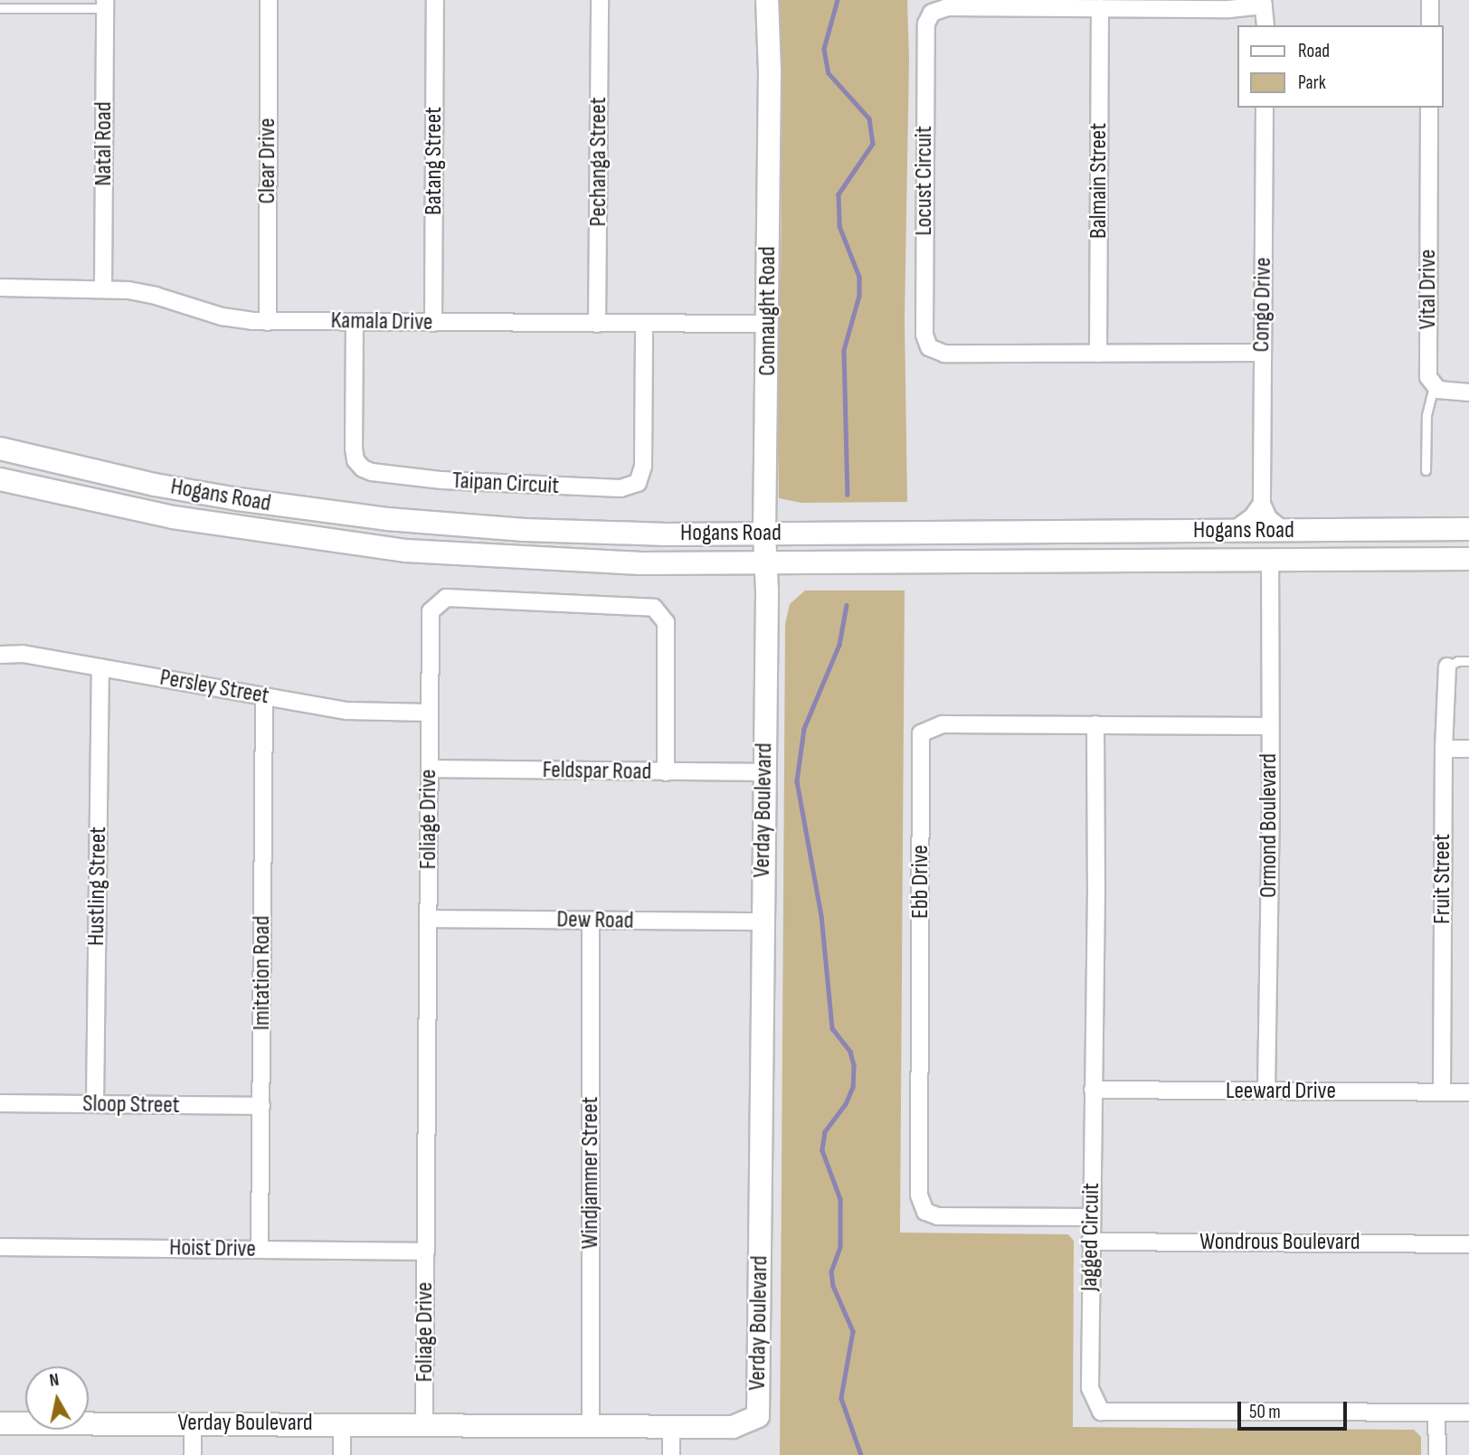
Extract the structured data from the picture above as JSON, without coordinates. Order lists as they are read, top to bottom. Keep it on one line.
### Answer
{"streets":{"street":["Natal Road","Clear Drive","Batang Street","Pechanga Street","Locust Circuit","Balmain Street","Vital Drive","Congo Drive","Connaught Road","Kamala Drive","Taipan Circuit","Hogans Road","Persley Street","Feldspar Road","Verday Boulevard","Foliage Drive","Ormond Boulevard","Fruit Street","Ebb Drive","Hustling Street","Dew Road","Imitation Road","Leeward Drive","Sloop Street","Windjammer Street","Jagged Circuit","Wondrous Boulevard","Hoist Drive"]},"crossings":[["Natal Road","Kamala Drive"],["Clear Drive","Kamala Drive"],["Batang Street","Kamala Drive"],["Pechanga Street","Kamala Drive"],["Locust Circuit","Balmain Street"],["Locust Circuit","Congo Drive"],["Connaught Road","Kamala Drive"],["Connaught Road","Hogans Road"],["Connaught Road","Verday Boulevard"],["Kamala Drive","Taipan Circuit"],["Hogans Road","Ormond Boulevard"],["Persley Street","Foliage Drive"],["Persley Street","Hustling Street"],["Persley Street","Imitation Road"],["Feldspar Road","Verday Boulevard"],["Feldspar Road","Foliage Drive"],["Verday Boulevard","Foliage Drive"],["Verday Boulevard","Dew Road"],["Verday Boulevard","Windjammer Street"],["Foliage Drive","Dew Road"],["Foliage Drive","Hoist Drive"],["Ormond Boulevard","Ebb Drive"],["Ormond Boulevard","Leeward Drive"],["Fruit Street","Leeward Drive"],["Ebb Drive","Jagged Circuit"],["Hustling Street","Sloop Street"],["Dew Road","Windjammer Street"],["Imitation Road","Sloop Street"],["Imitation Road","Hoist Drive"],["Leeward Drive","Jagged Circuit"],["Jagged Circuit","Wondrous Boulevard"]],"legend":["Road","Park"],"scale_bar":"50 m","north":"top"}
